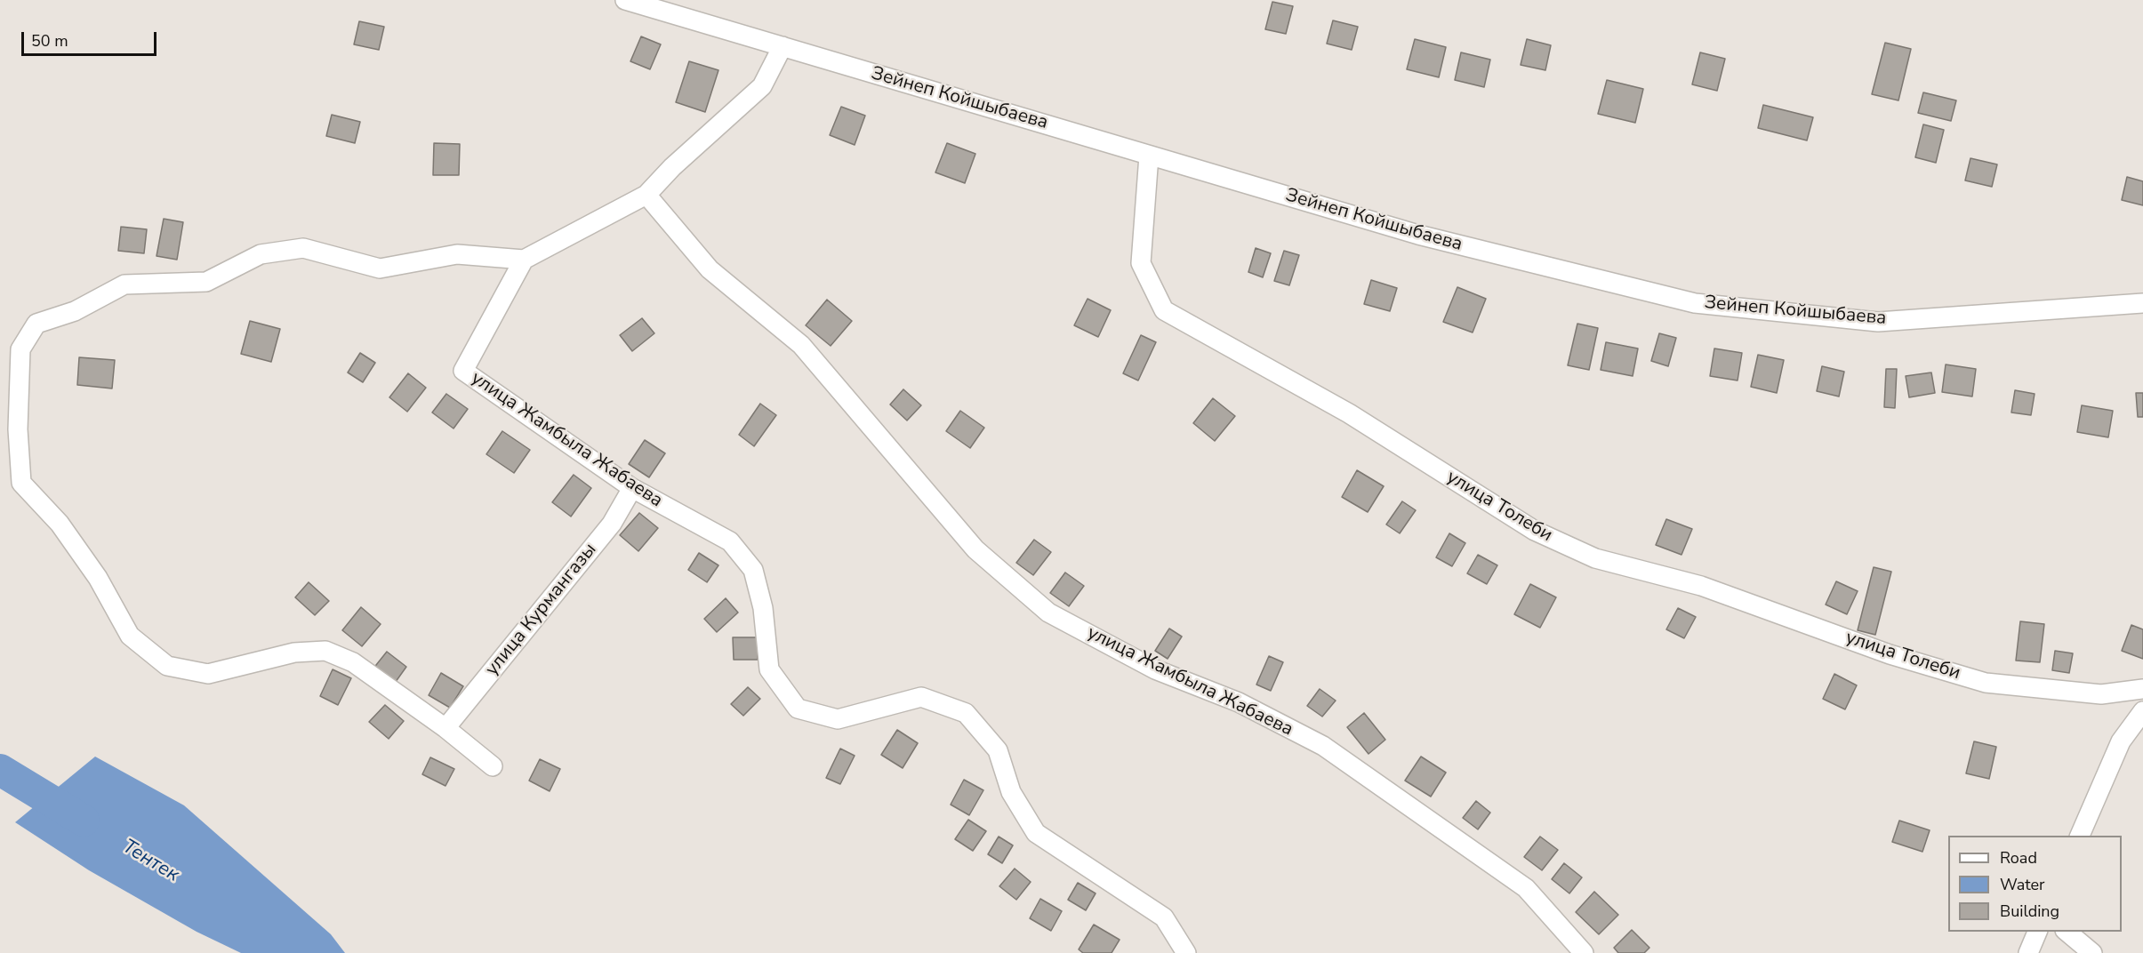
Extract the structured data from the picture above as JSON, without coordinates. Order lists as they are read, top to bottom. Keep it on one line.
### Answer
{"streets":{"street":["Зейнеп Койшыбаева","улица Жамбыла Жабаева","улица Толеби","улица Курмангазы"]},"crossings":[["Зейнеп Койшыбаева","улица Толеби"],["улица Жамбыла Жабаева","улица Курмангазы"]],"water":["Тентек"],"legend":["Road","Water","Building"],"scale_bar":"50 m"}
